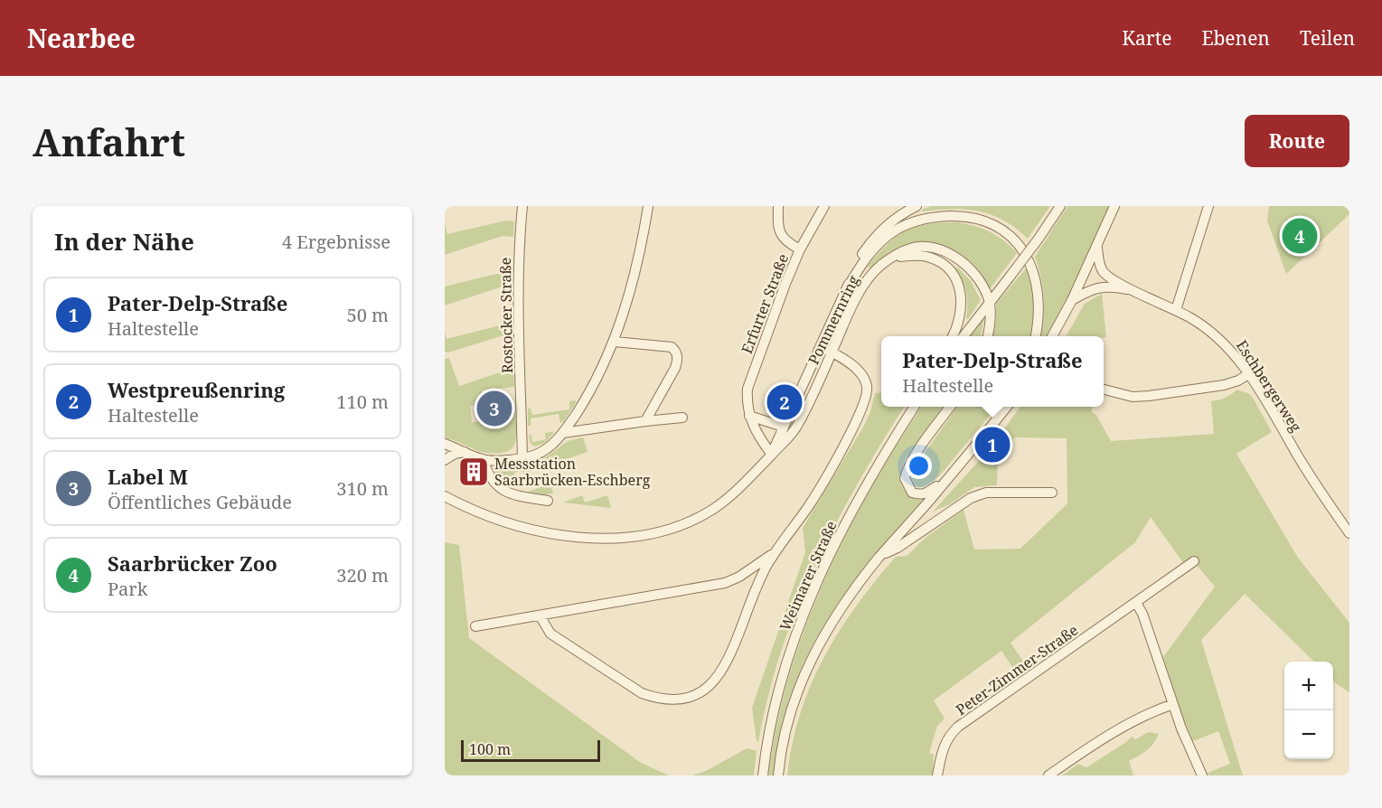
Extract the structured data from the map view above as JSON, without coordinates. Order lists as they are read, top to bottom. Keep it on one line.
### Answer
{"streets":{"street":["Erfurter Straße","Rostocker Straße","Pommernring","Eschbergerweg","Weimarer Straße","Peter-Zimmer-Straße"]},"crossings":[["Erfurter Straße","Pommernring"]],"places":{"building":["Messstation Saarbrücken-Eschberg"]},"scale_bar":"100 m","page":{"header":"Nearbee","nav":["Karte","Ebenen","Teilen"],"buttons":"Route","title":"Anfahrt","heading":["In der Nähe","4 Ergebnisse"],"pins":["4","2","3","1"],"list":[{"mark":"1","name":"Pater-Delp-Straße","note":"Haltestelle","value":"50 m"},{"mark":"2","name":"Westpreußenring","note":"Haltestelle","value":"110 m"},{"mark":"3","name":"Label M","note":"Öffentliches Gebäude","value":"310 m"},{"mark":"4","name":"Saarbrücker Zoo","note":"Park","value":"320 m"}],"popup":["Pater-Delp-Straße","Haltestelle"],"map_buttons":["+","−"],"scale":"100 m"}}
